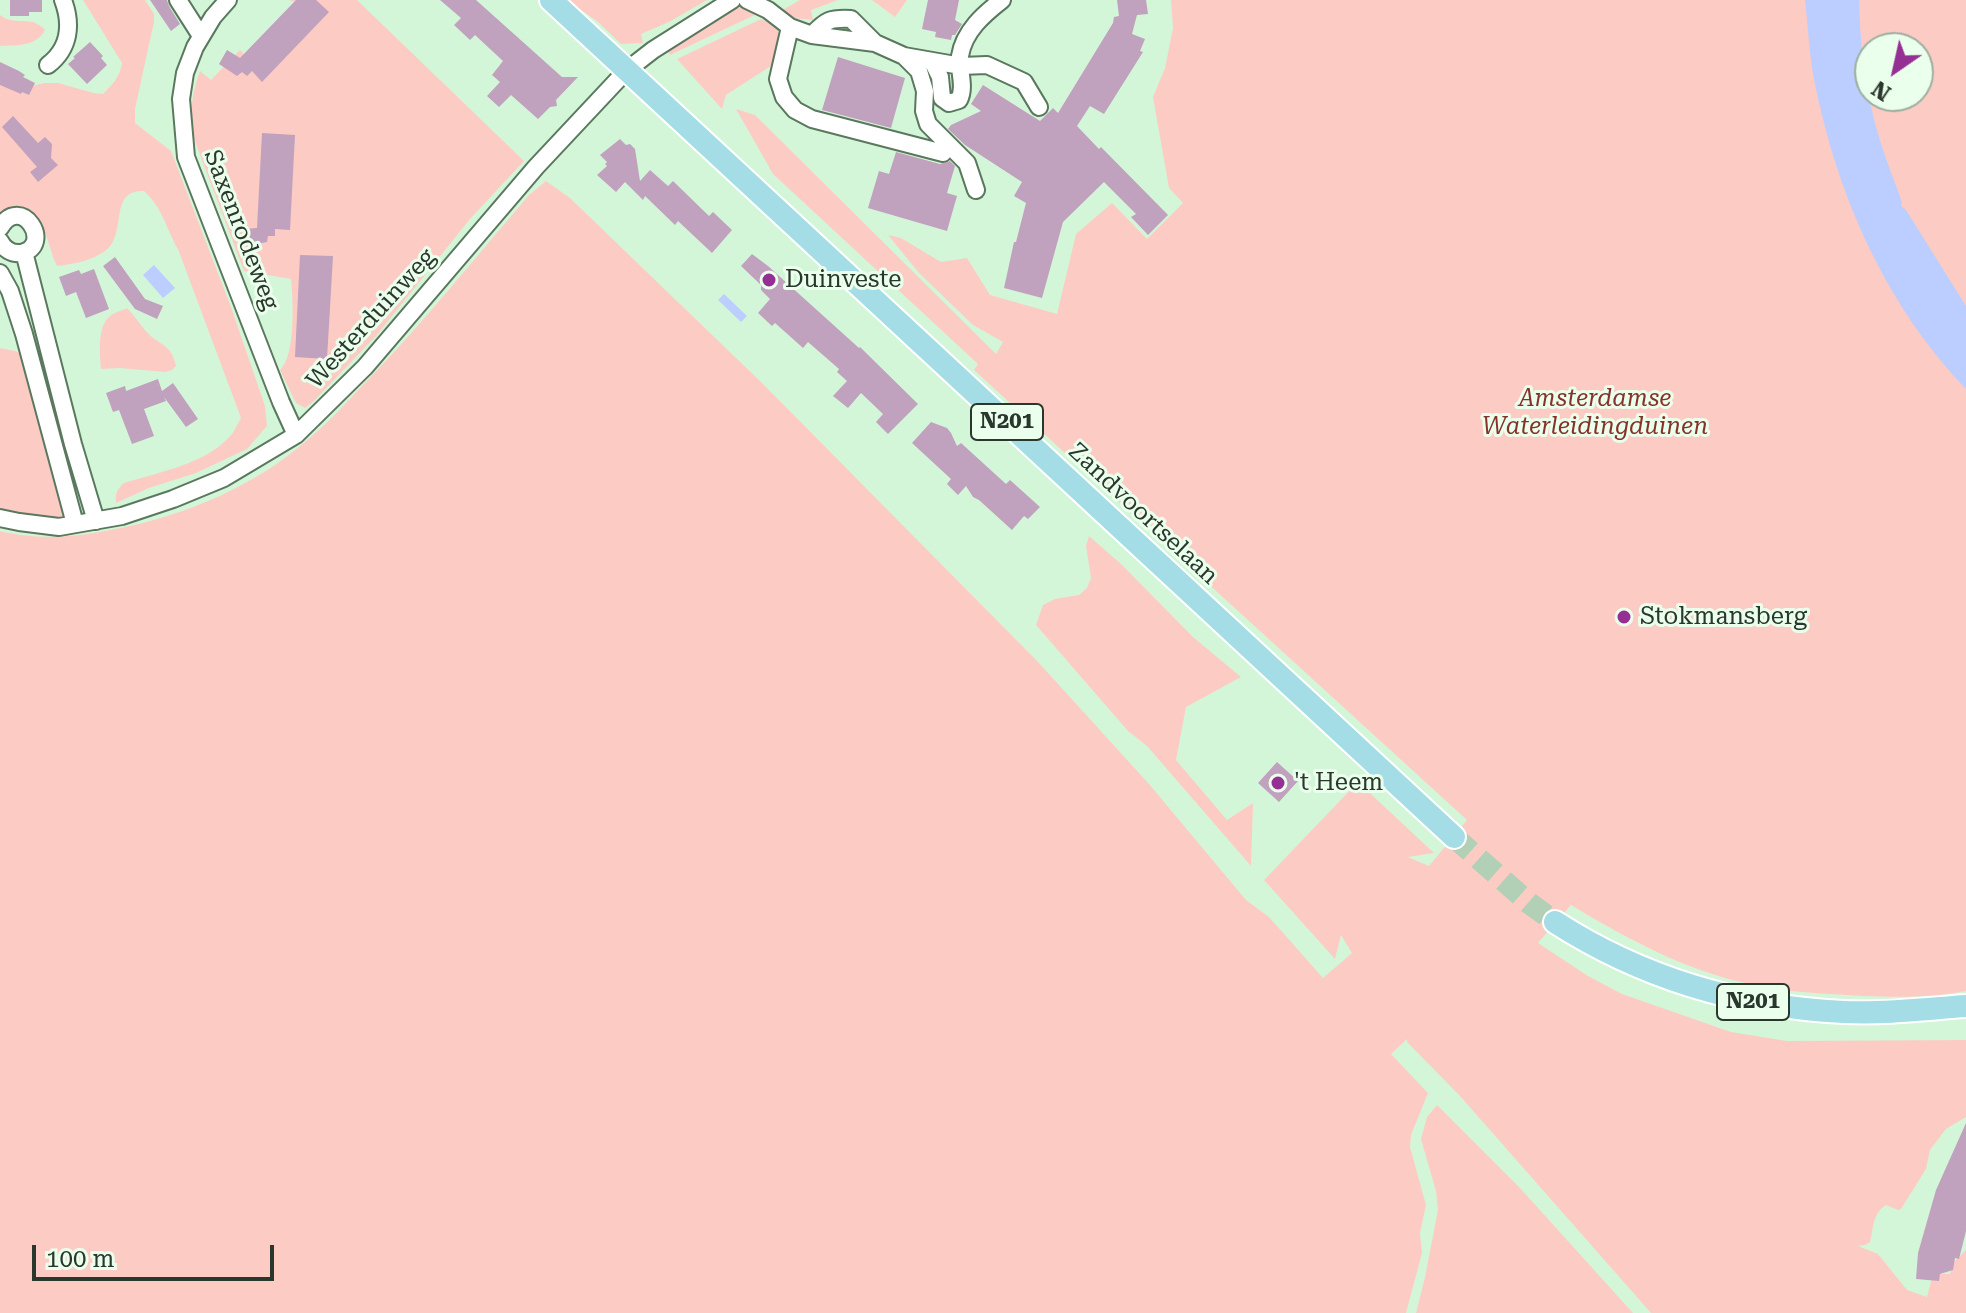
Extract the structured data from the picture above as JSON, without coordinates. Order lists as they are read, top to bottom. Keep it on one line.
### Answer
{"streets":{"main road":["N201","Zandvoortselaan"],"street":["Saxenrodeweg","Westerduinweg"]},"crossings":[["Saxenrodeweg","Westerduinweg"],["Westerduinweg","Zandvoortselaan"]],"parks":["Amsterdamse Waterleidingduinen"],"places":["Duinveste","Stokmansberg","'t Heem"],"scale_bar":"100 m","north":"bottom left"}
